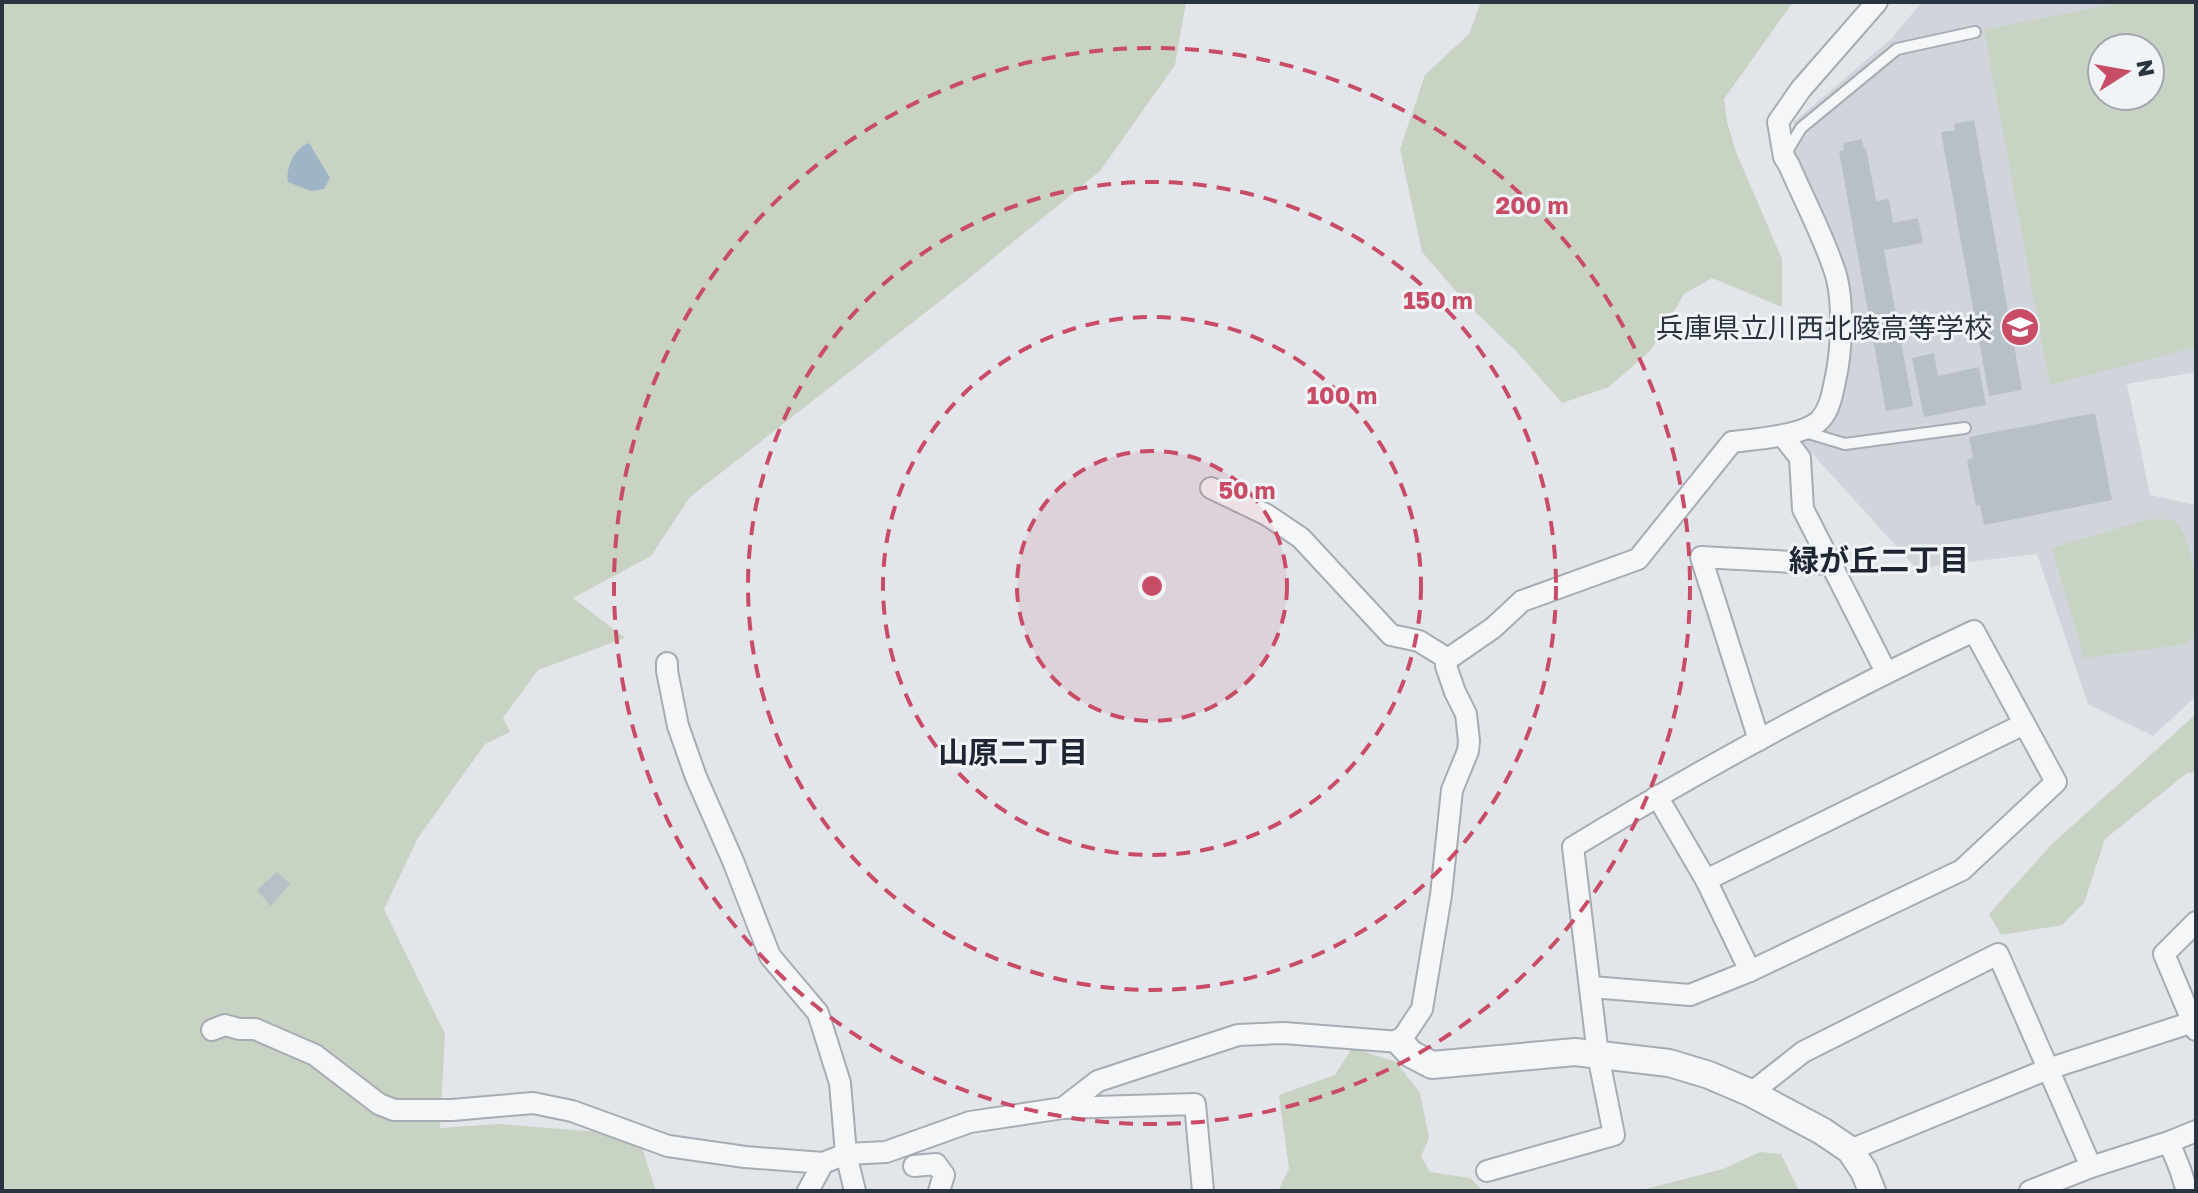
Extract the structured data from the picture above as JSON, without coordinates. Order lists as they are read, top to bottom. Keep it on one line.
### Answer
{"districts":["緑が丘二丁目","山原二丁目"],"places":{"school or university":["兵庫県立川西北陵高等学校"]},"north":"right","rings":["200 m","150 m","100 m","50 m"]}
